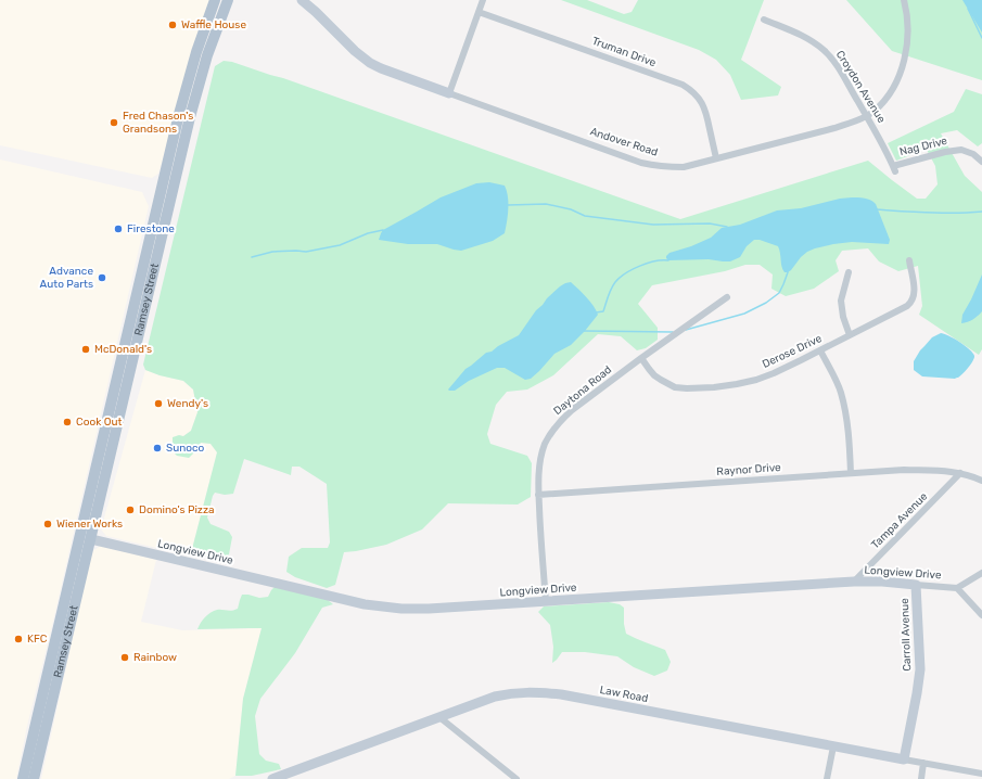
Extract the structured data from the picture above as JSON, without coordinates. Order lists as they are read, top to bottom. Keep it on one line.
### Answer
{"streets":{"main road":["Ramsey Street"],"street":["Truman Drive","Croydon Avenue","Andover Road","Nag Drive","Derose Drive","Daytona Road","Raynor Drive","Tampa Avenue","Longview Drive","Carroll Avenue","Law Road"]},"crossings":[["Truman Drive","Andover Road"],["Croydon Avenue","Andover Road"],["Croydon Avenue","Nag Drive"],["Ramsey Street","Longview Drive"],["Derose Drive","Daytona Road"],["Daytona Road","Raynor Drive"],["Daytona Road","Longview Drive"],["Raynor Drive","Tampa Avenue"],["Tampa Avenue","Longview Drive"],["Longview Drive","Carroll Avenue"],["Carroll Avenue","Law Road"]],"places":["Waffle House","Fred Chason's Grandsons","Firestone","Advance Auto Parts","McDonald's","Wendy's","Cook Out","Sunoco","Domino's Pizza","Wiener Works","KFC","Rainbow"]}
